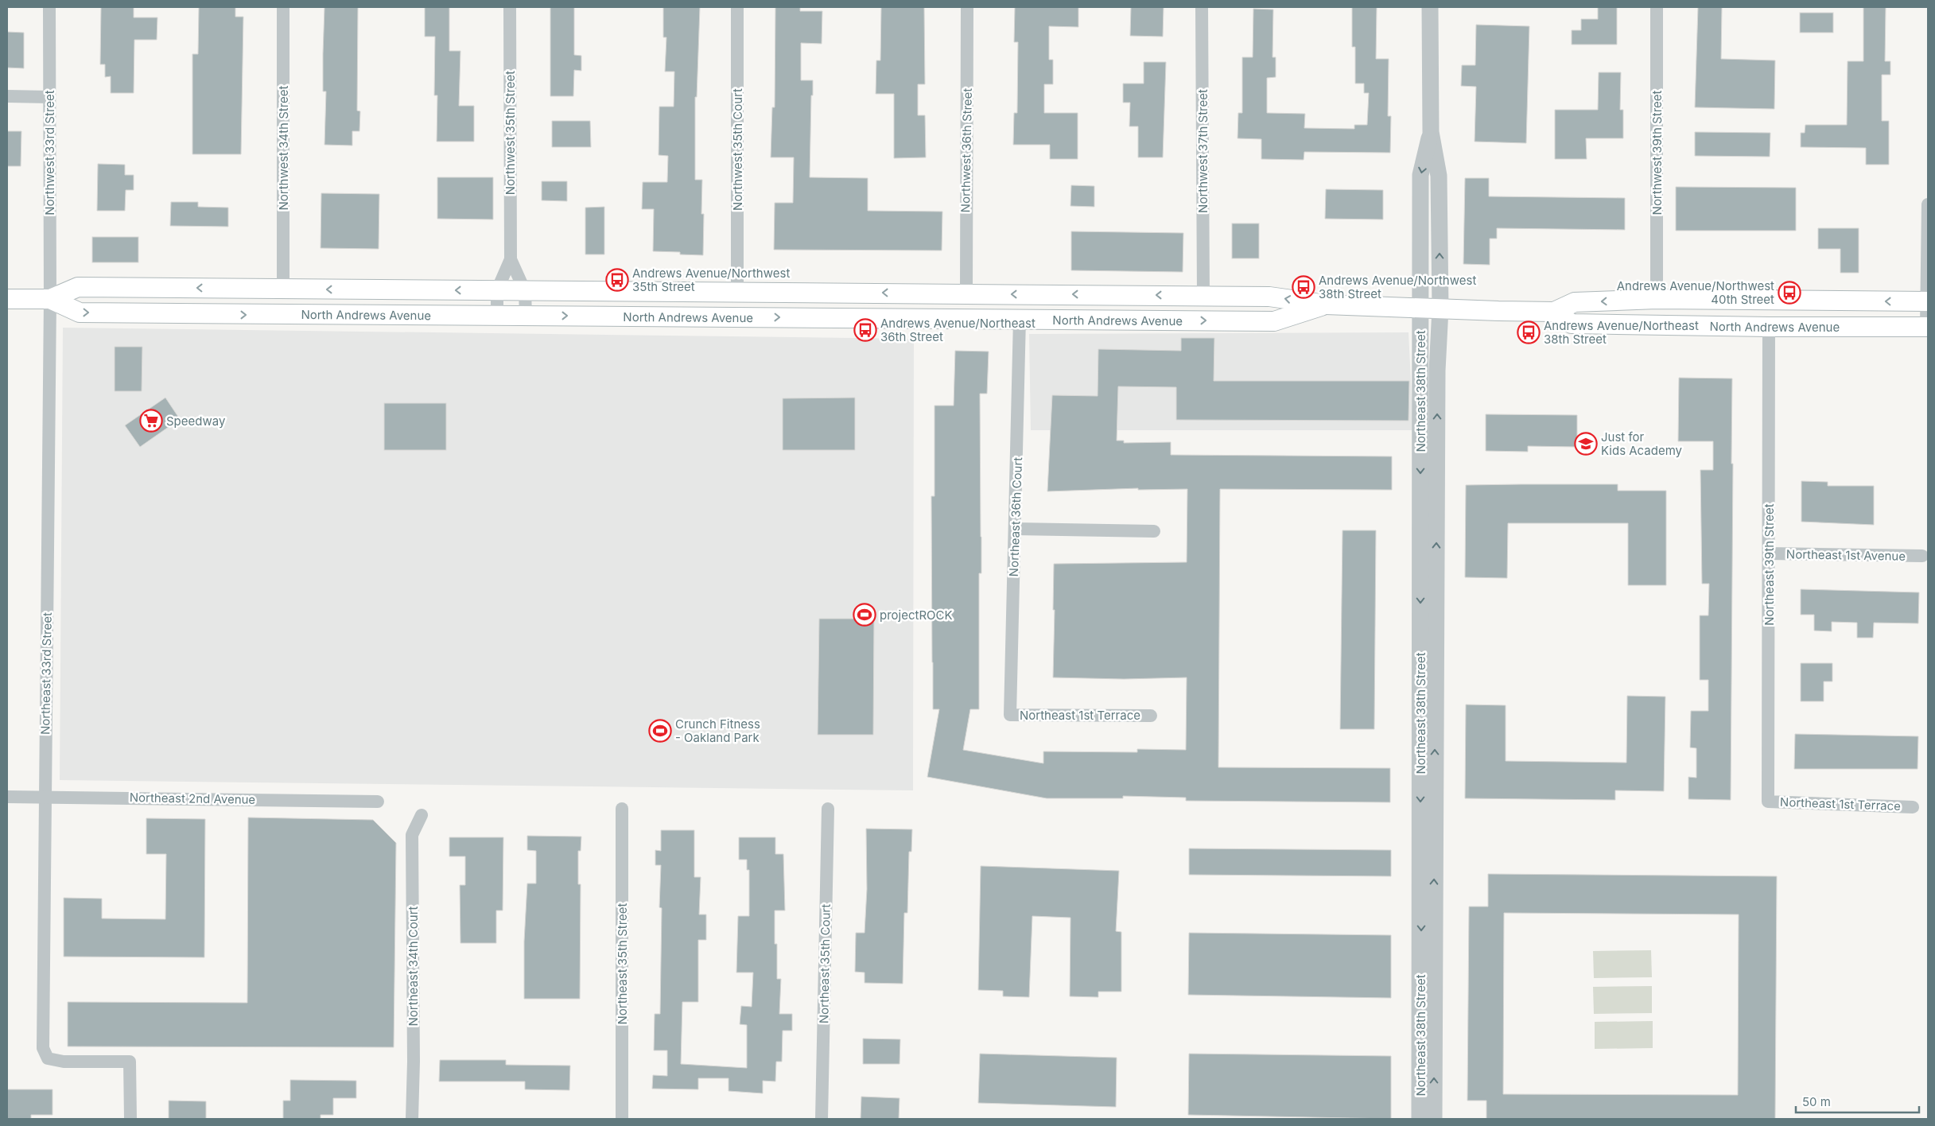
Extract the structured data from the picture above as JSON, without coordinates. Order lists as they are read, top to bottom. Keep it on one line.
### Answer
{"streets":{"main road":["North Andrews Avenue"],"street":["Northwest 35th Street","Northwest 34th Street","Northwest 35th Court","Northwest 36th Street","Northwest 37th Street","Northwest 33rd Street","Northwest 39th Street","Northeast 38th Street","Northeast 36th Court","Northeast 1st Avenue","Northeast 39th Street","Northeast 33rd Street","Northeast 1st Terrace","Northeast 2nd Avenue","Northeast 35th Street","Northeast 35th Court","Northeast 34th Court"]},"crossings":[["Northwest 35th Street","North Andrews Avenue"],["Northwest 34th Street","North Andrews Avenue"],["Northwest 35th Court","North Andrews Avenue"],["Northwest 36th Street","North Andrews Avenue"],["Northwest 37th Street","North Andrews Avenue"],["Northwest 33rd Street","North Andrews Avenue"],["Northwest 33rd Street","Northeast 33rd Street"],["Northwest 39th Street","North Andrews Avenue"],["North Andrews Avenue","Northeast 38th Street"],["North Andrews Avenue","Northeast 36th Court"],["North Andrews Avenue","Northeast 39th Street"],["North Andrews Avenue","Northeast 33rd Street"],["Northeast 36th Court","Northeast 1st Terrace"],["Northeast 1st Avenue","Northeast 39th Street"],["Northeast 39th Street","Northeast 1st Terrace"],["Northeast 33rd Street","Northeast 2nd Avenue"]],"places":{"bus stop":["Andrews Avenue/Northwest 35th Street","Andrews Avenue/Northwest 38th Street","Andrews Avenue/Northwest 40th Street","Andrews Avenue/Northeast 36th Street","Andrews Avenue/Northeast 38th Street"],"supermarket":["Speedway"],"school or university":["Just for Kids Academy"],"sports":["projectROCK","Crunch Fitness - Oakland Park"]},"scale_bar":"50 m"}
